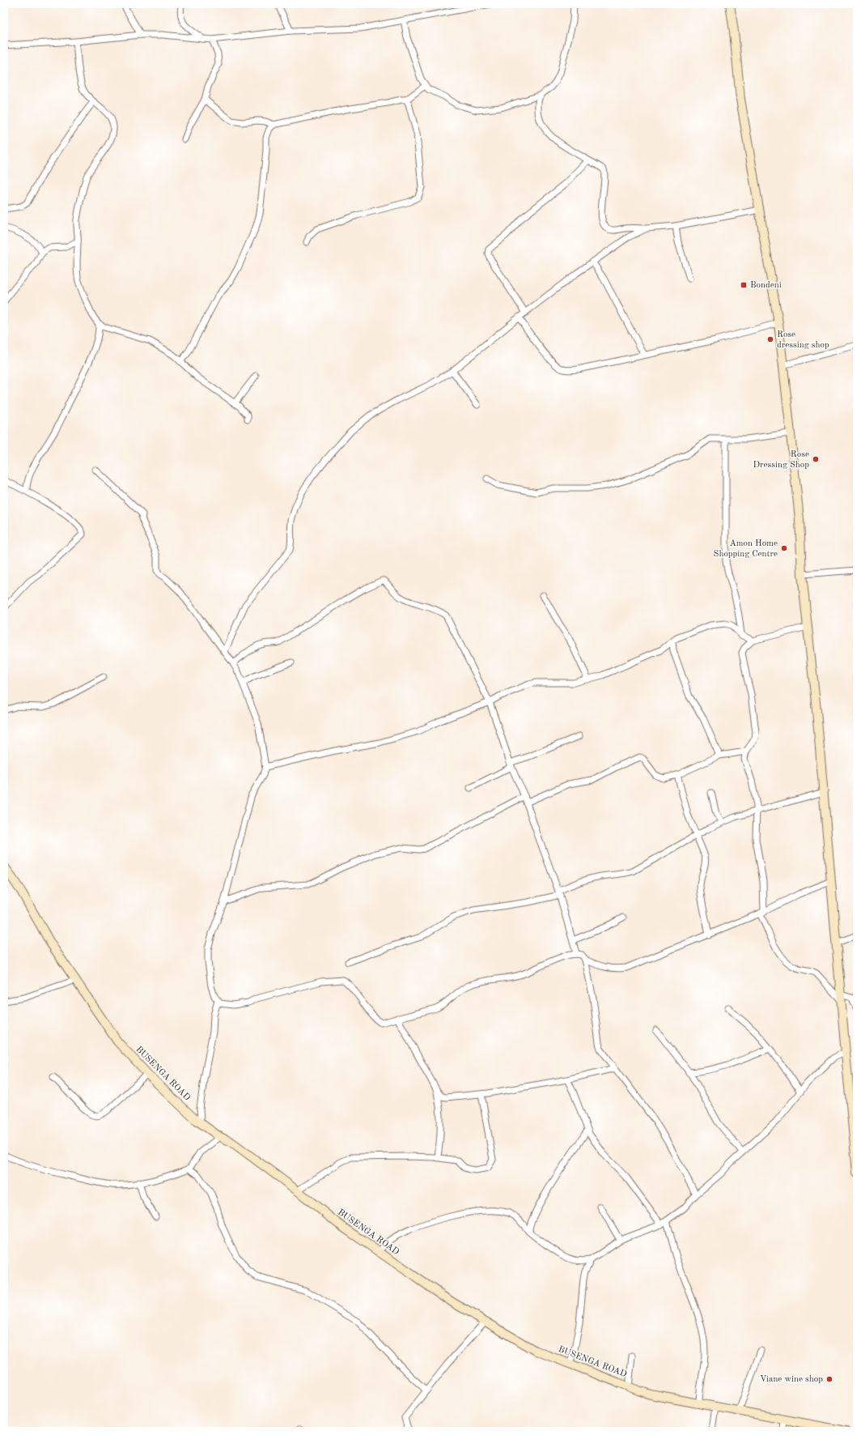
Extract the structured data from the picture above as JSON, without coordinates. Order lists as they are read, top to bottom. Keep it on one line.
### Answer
{"streets":{"main road":["BUSENGA ROAD"]},"places":{"transit":["Bondeni"],"other":["Rose dressing shop","Rose Dressing Shop","Amon Home Shopping Centre","Viane wine shop"]}}
